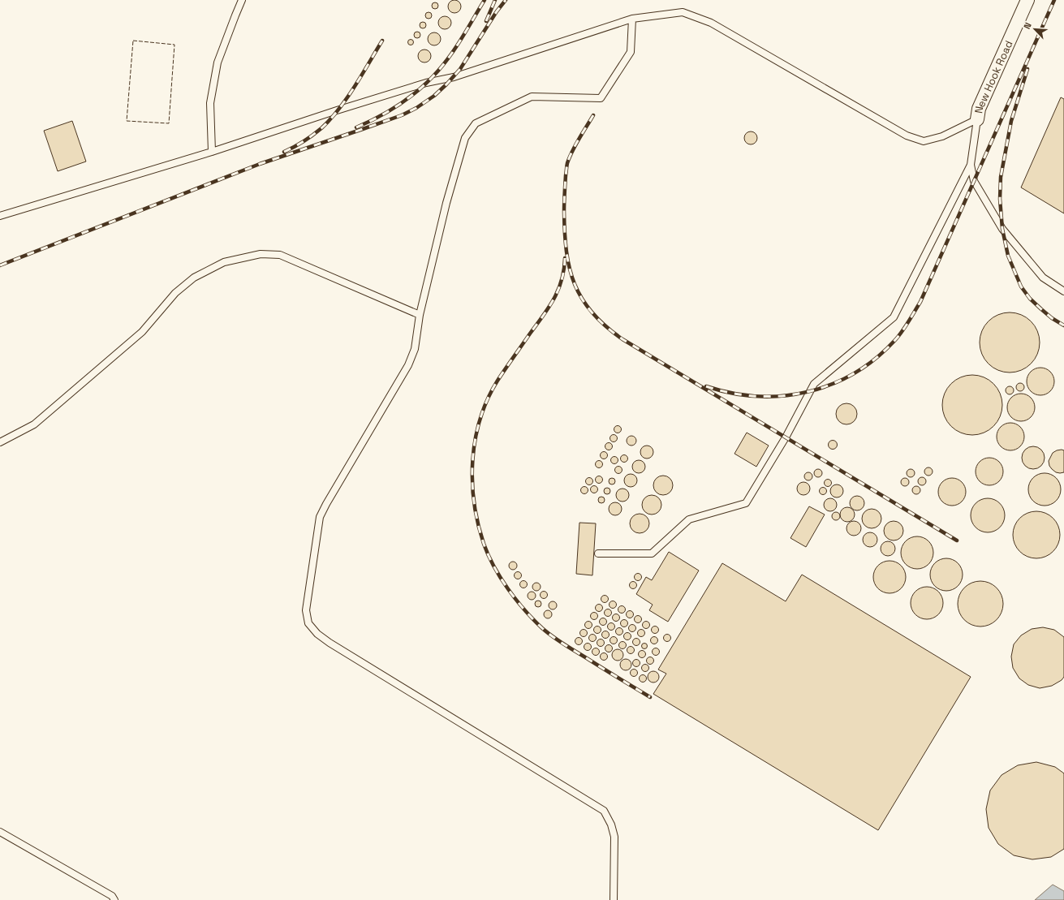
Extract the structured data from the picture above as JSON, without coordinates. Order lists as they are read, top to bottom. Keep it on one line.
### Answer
{"streets":{"street":["New Hook Road"]},"north":"top left"}
